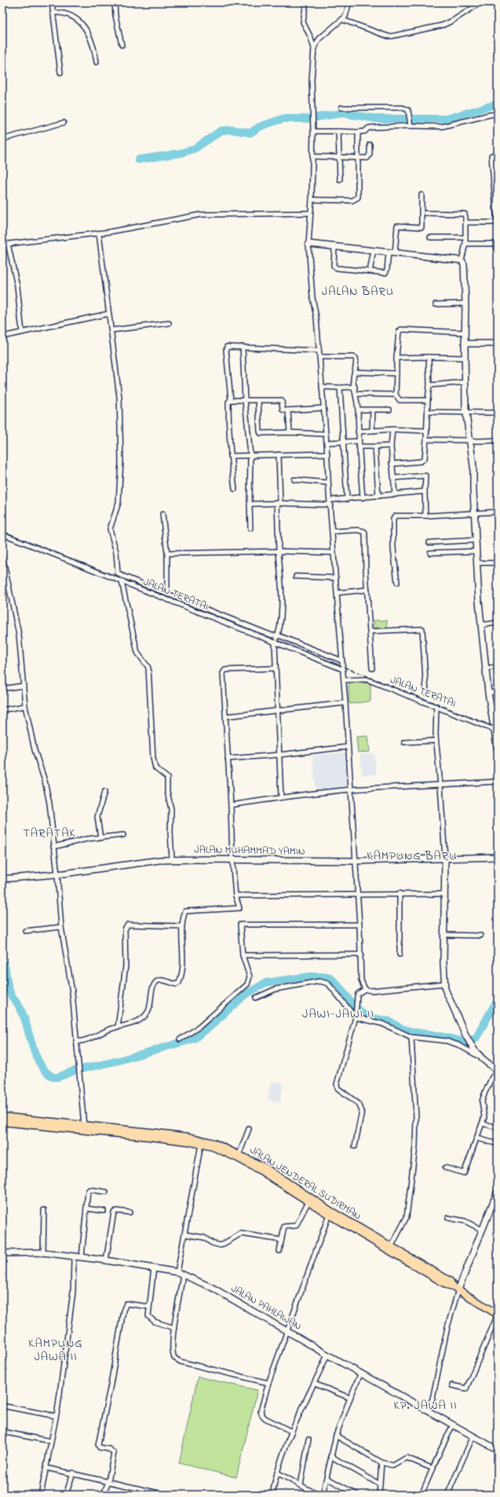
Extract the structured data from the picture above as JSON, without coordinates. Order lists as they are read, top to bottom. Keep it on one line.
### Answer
{"streets":{"main road":["JALAN JENDERAL SUDIRMAN"],"street":["JALAN TERATAI","JALAN MUHAMMAD YAMIN","JALAN PAHLAWAN"]},"districts":["JALAN BARU","TARATAK","KAMPUNG BARU","JAWI-JAWI II","KAMPUNG JAWA II","KP. JAWA II"]}
